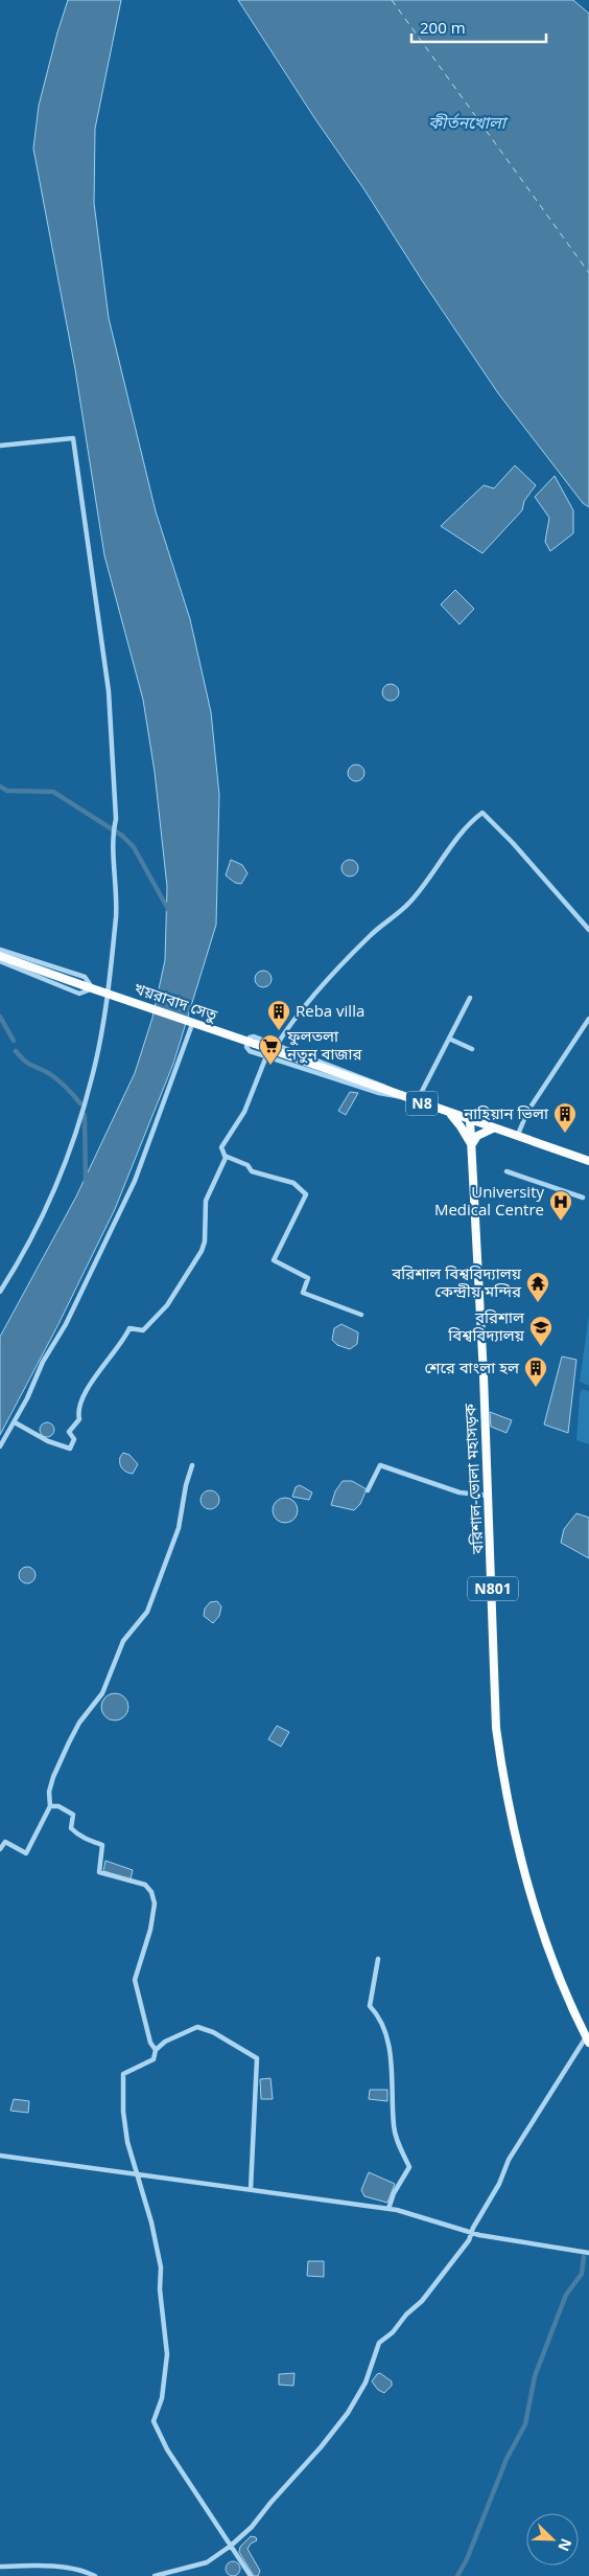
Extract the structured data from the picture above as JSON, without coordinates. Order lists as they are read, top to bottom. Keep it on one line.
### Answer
{"streets":{"highway":["খয়রাবাদ সেতু","N8","বরিশাল-ভোলা মহাসড়ক","N801"]},"crossings":[["খয়রাবাদ সেতু","N8"],["N8","বরিশাল-ভোলা মহাসড়ক"]],"water":["কীর্তনখোলা"],"places":{"building":["Reba villa","নাহিয়ান ভিলা","শেরে বাংলা হল"],"supermarket":["ফুলতলা নতুন বাজার"],"hospital":["University Medical Centre"],"temple":["বরিশাল বিশ্ববিদ্যালয় কেন্দ্রীয় মন্দির"],"school or university":["বরিশাল বিশ্ববিদ্যালয়"]},"scale_bar":"200 m","north":"bottom right"}
